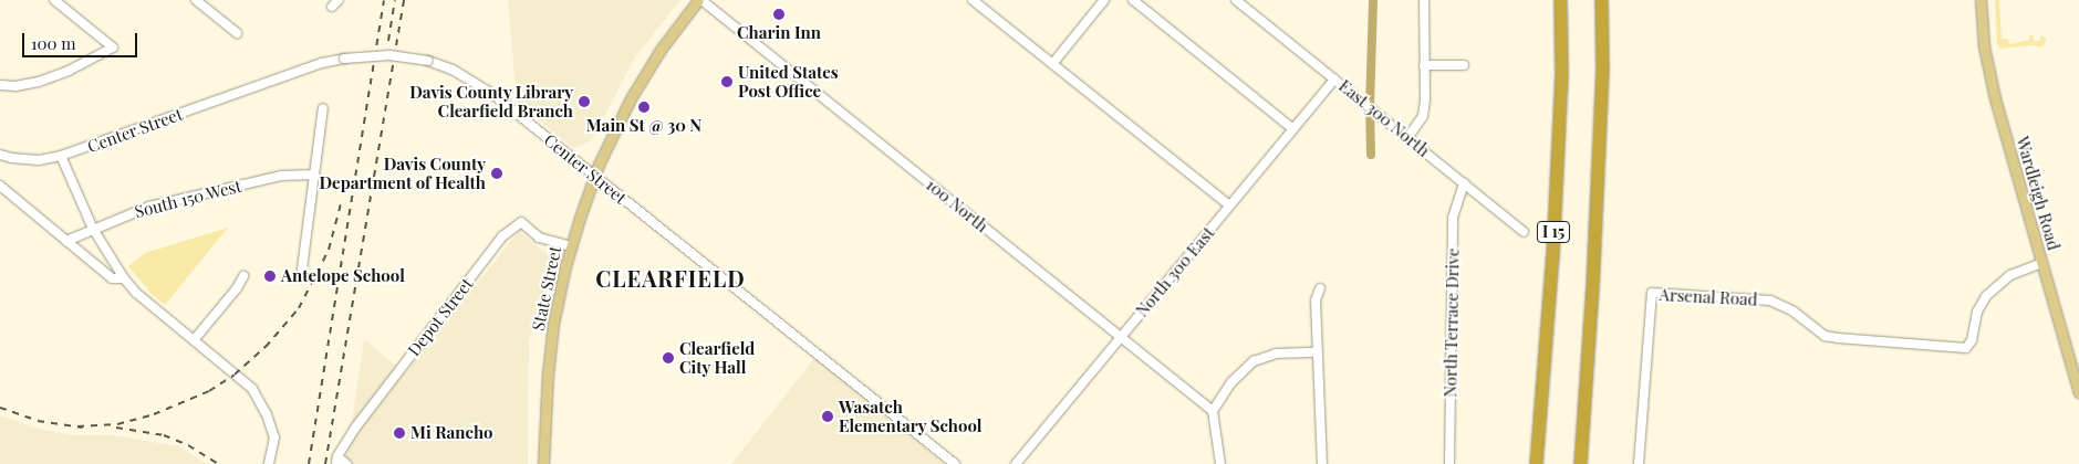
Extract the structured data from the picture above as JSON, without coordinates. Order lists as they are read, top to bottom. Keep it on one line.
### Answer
{"streets":{"highway":["I 15"],"main road":["Wardleigh Road","State Street"],"street":["East 300 North","Center Street","South 150 West","100 North","North 300 East","Arsenal Road","Depot Street","North Terrace Drive"]},"crossings":[["East 300 North","North 300 East"],["East 300 North","North Terrace Drive"],["Center Street","State Street"],["Wardleigh Road","Arsenal Road"],["100 North","North 300 East"],["100 North","State Street"],["State Street","Depot Street"]],"districts":["CLEARFIELD"],"places":["Charin Inn","United States Post Office","Davis County Library Clearfield Branch","Main St @ 30 N","Davis County Department of Health","Antelope School","Clearfield City Hall","Wasatch Elementary School","Mi Rancho"],"scale_bar":"100 m"}
